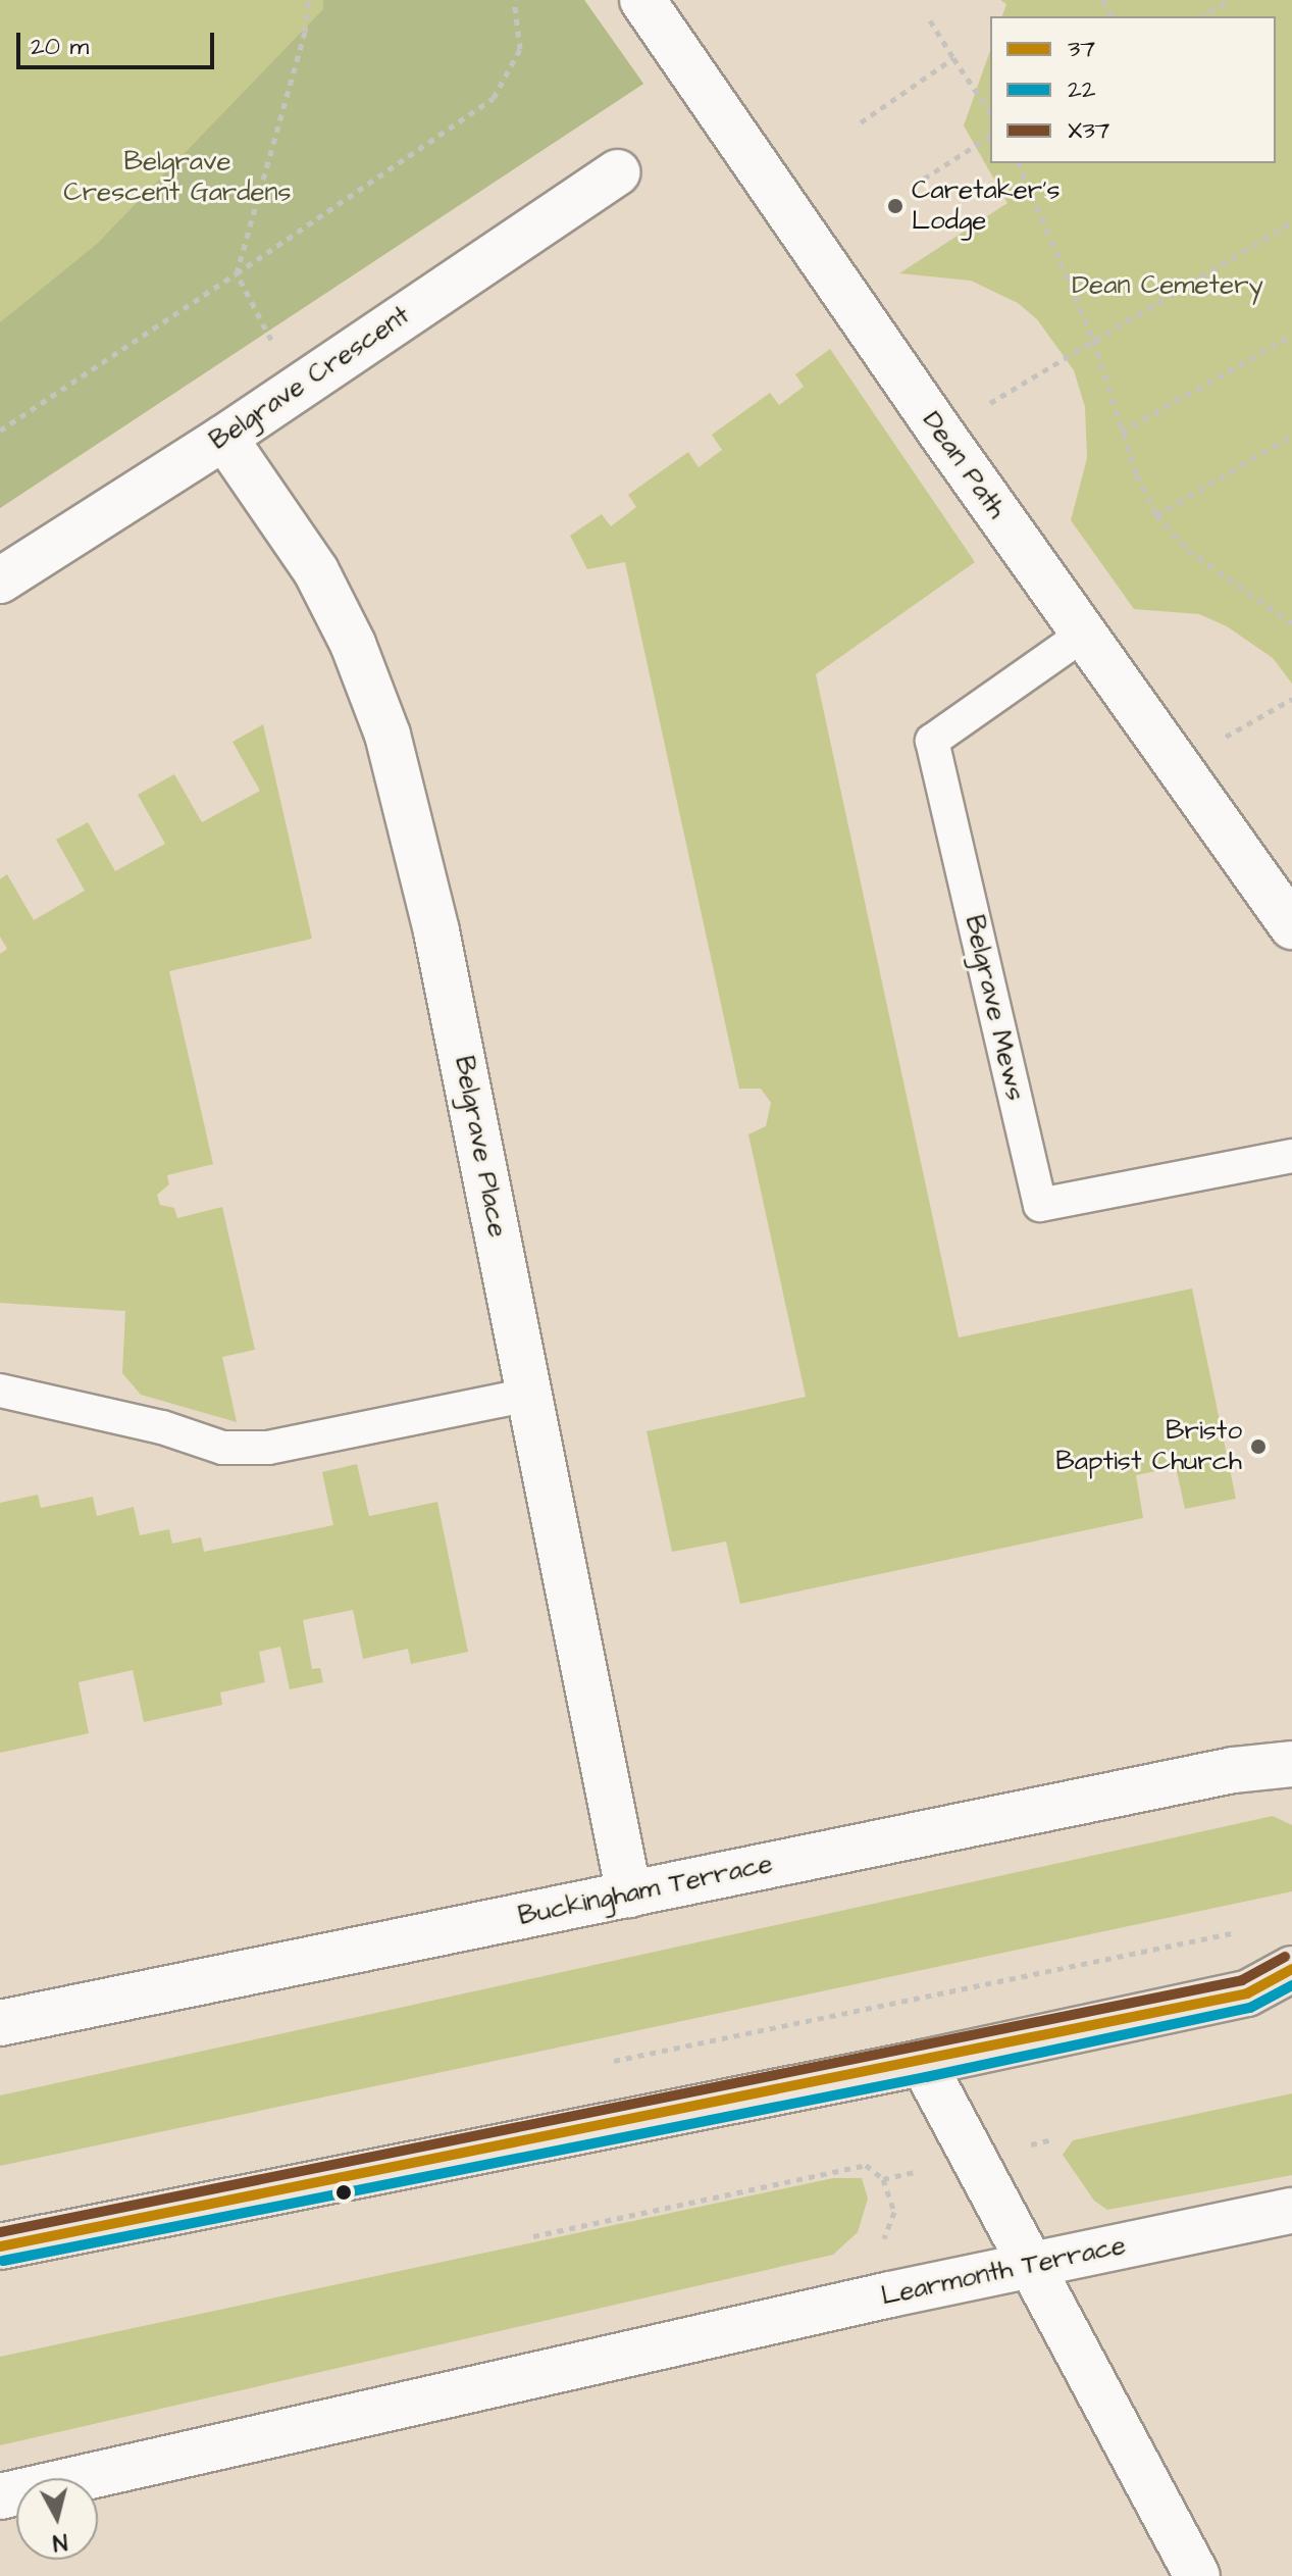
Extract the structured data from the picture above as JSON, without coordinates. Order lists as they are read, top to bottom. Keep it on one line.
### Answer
{"streets":{"street":["Belgrave Crescent","Dean Path","Belgrave Place","Buckingham Terrace","Learmonth Terrace"],"lane":["Belgrave Mews"]},"crossings":[["Belgrave Crescent","Belgrave Place"],["Dean Path","Belgrave Mews"],["Belgrave Place","Buckingham Terrace"]],"parks":["Belgrave Crescent Gardens","Dean Cemetery"],"places":["Caretaker's Lodge","Bristo Baptist Church"],"lines":["transit line X37","transit line 37","transit line 22"],"legend":["37","22","X37"],"scale_bar":"20 m","north":"bottom"}
